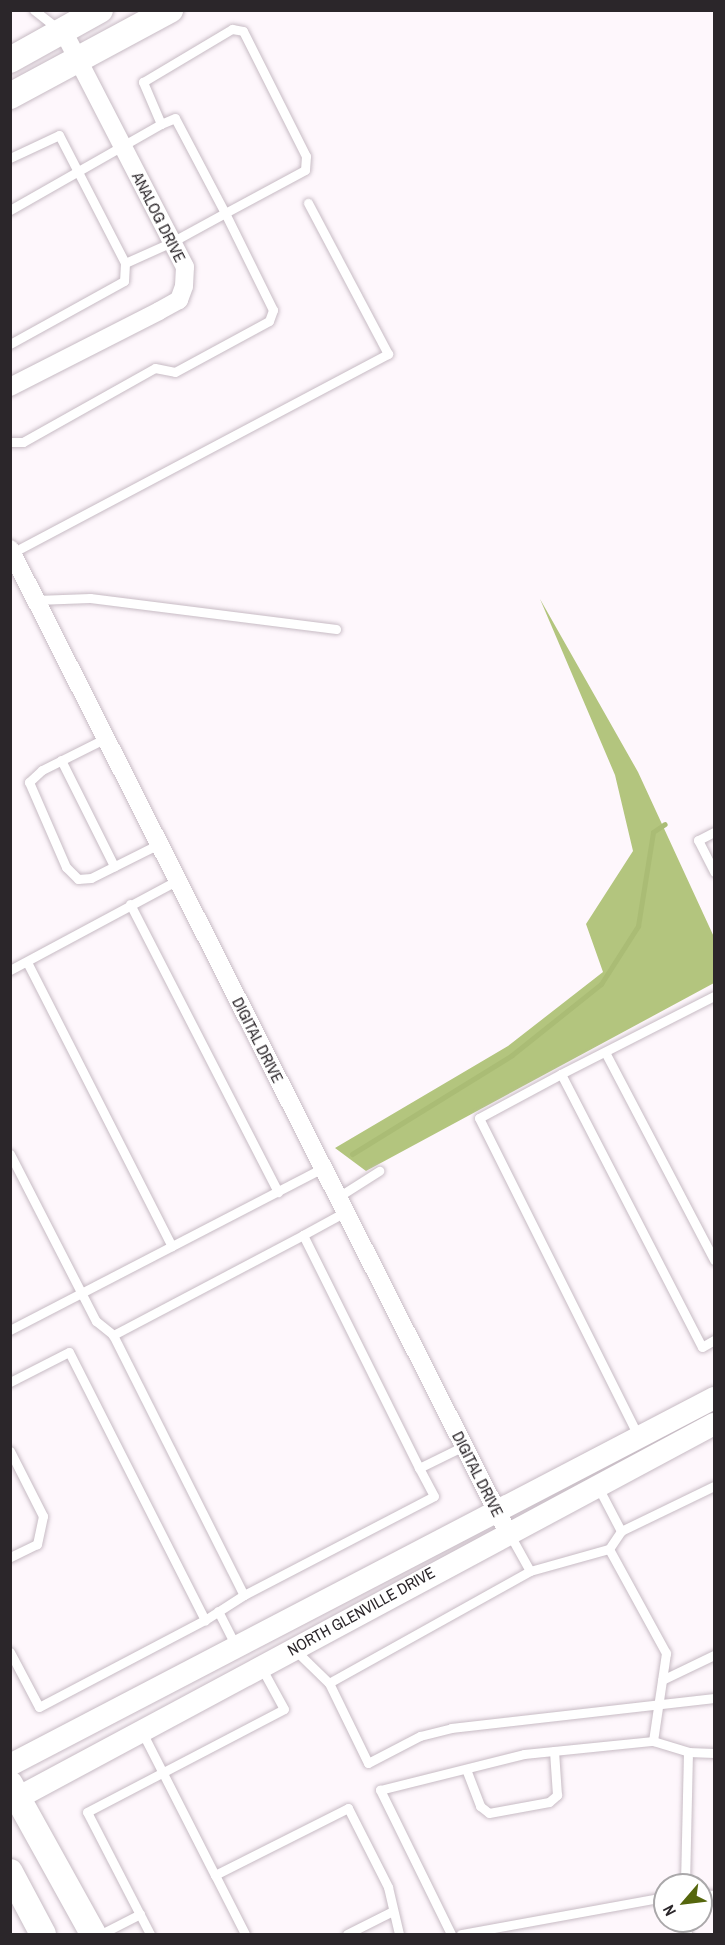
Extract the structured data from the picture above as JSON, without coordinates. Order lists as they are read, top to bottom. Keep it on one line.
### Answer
{"streets":{"street":["ANALOG DRIVE","DIGITAL DRIVE","NORTH GLENVILLE DRIVE"]},"crossings":[["DIGITAL DRIVE","NORTH GLENVILLE DRIVE"]],"north":"bottom left"}
